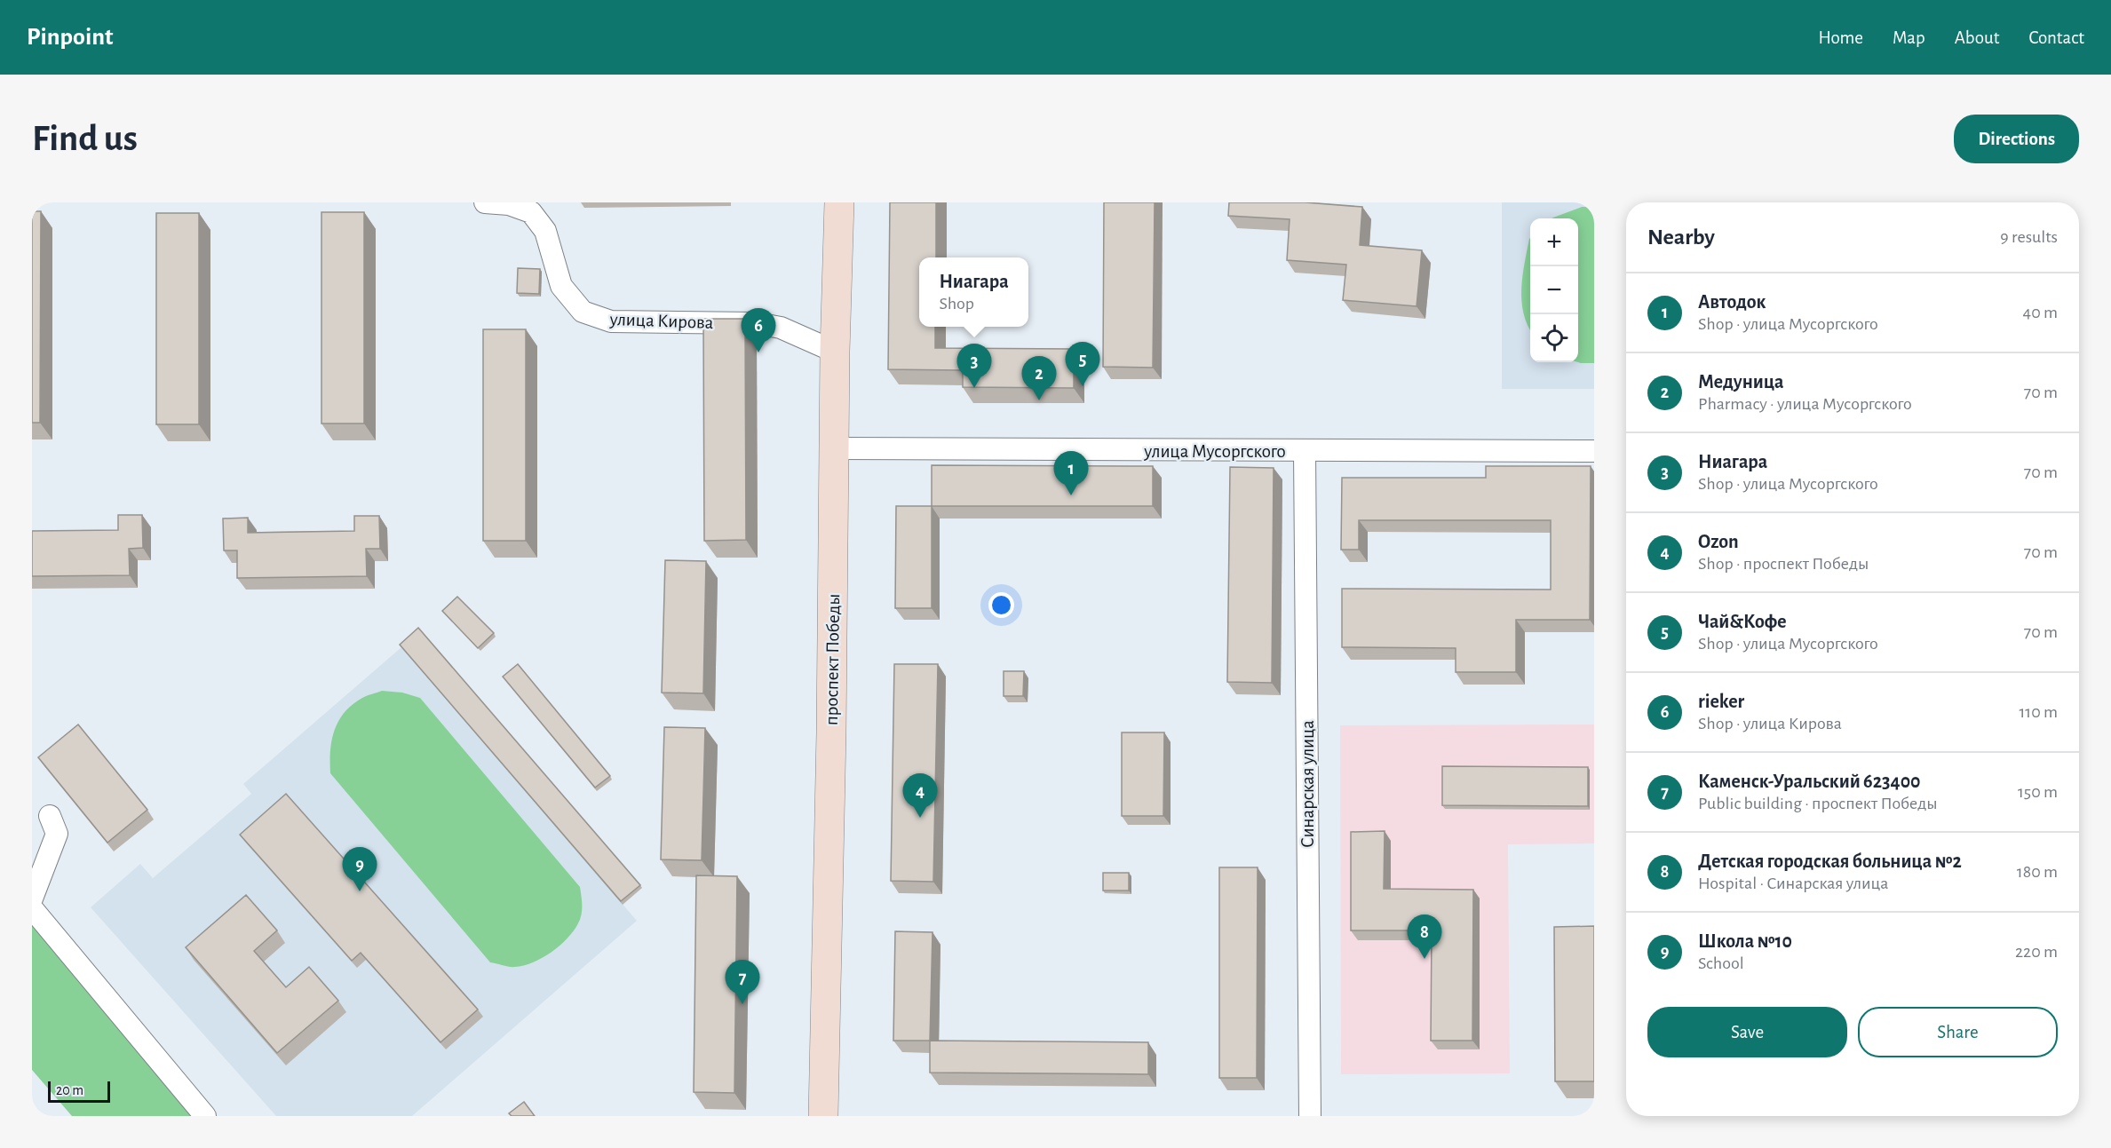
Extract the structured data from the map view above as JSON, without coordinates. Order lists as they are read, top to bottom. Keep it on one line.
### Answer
{"streets":{"main road":["проспект Победы"],"street":["улица Кирова","улица Мусоргского","Синарская улица"]},"crossings":[["улица Кирова","проспект Победы"],["улица Мусоргского","проспект Победы"],["улица Мусоргского","Синарская улица"]],"scale_bar":"20 m","page":{"header":"Pinpoint","nav":["Home","Map","About","Contact"],"buttons":["Directions",["Save","Share"]],"title":"Find us","heading":["Nearby","9 results"],"map_buttons":["+","−"],"popup":["Ниагара","Shop"],"list":[{"mark":"1","name":"Автодок","note":"Shop · улица Мусоргского","value":"40 m"},{"mark":"2","name":"Медуница","note":"Pharmacy · улица Мусоргского","value":"70 m"},{"mark":"3","name":"Ниагара","note":"Shop · улица Мусоргского","value":"70 m"},{"mark":"4","name":"Ozon","note":"Shop · проспект Победы","value":"70 m"},{"mark":"5","name":"Чай&Кофе","note":"Shop · улица Мусоргского","value":"70 m"},{"mark":"6","name":"rieker","note":"Shop · улица Кирова","value":"110 m"},{"mark":"7","name":"Каменск-Уральский 623400","note":"Public building · проспект Победы","value":"150 m"},{"mark":"8","name":"Детская городская больница №2","note":"Hospital · Синарская улица","value":"180 m"},{"mark":"9","name":"Школа №10","note":"School","value":"220 m"}],"pins":["6","5","3","2","1","4","9","8","7"],"scale":"20 m"}}
